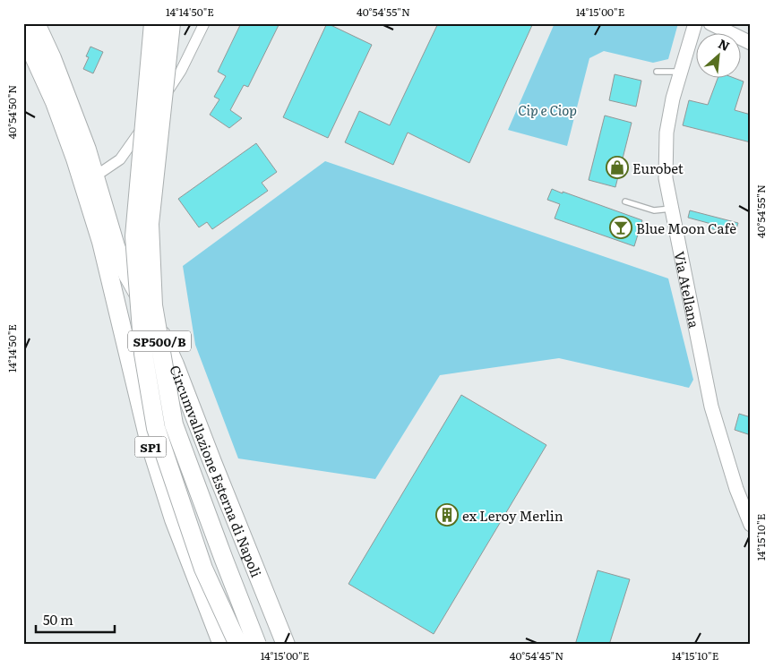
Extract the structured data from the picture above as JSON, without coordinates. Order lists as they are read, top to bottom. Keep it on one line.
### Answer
{"streets":{"highway":["SP500/B","SP1","Circumvallazione Esterna di Napoli"],"main road":["Via Atellana"]},"parks":["Cip e Ciop"],"places":{"shop":["Eurobet"],"bar":["Blue Moon Cafè"],"building":["ex Leroy Merlin"]},"scale_bar":"50 m","north":"top right","coordinates":["14°14'50\"E","40°54'55\"N","14°15'00\"E","40°54'50\"N","14°15'10\"E","40°54'45\"N"]}
